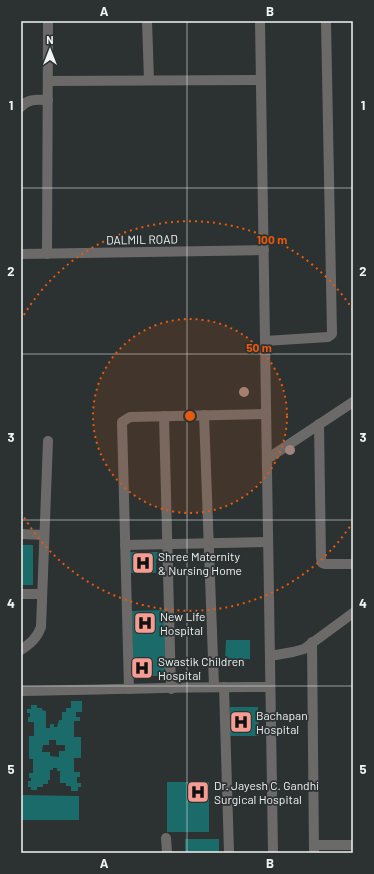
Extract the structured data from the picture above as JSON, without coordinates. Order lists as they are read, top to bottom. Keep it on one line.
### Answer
{"streets":{"street":["DALMIL ROAD"]},"places":{"hospital":["Shree Maternity & Nursing Home","New Life Hospital","Swastik Children Hospital","Bachapan Hospital","Dr. Jayesh C. Gandhi Surgical Hospital"]},"north":"top","grid":{"columns":["A","B"],"rows":["1","2","3","4","5"]},"rings":["100 m","50 m"]}
